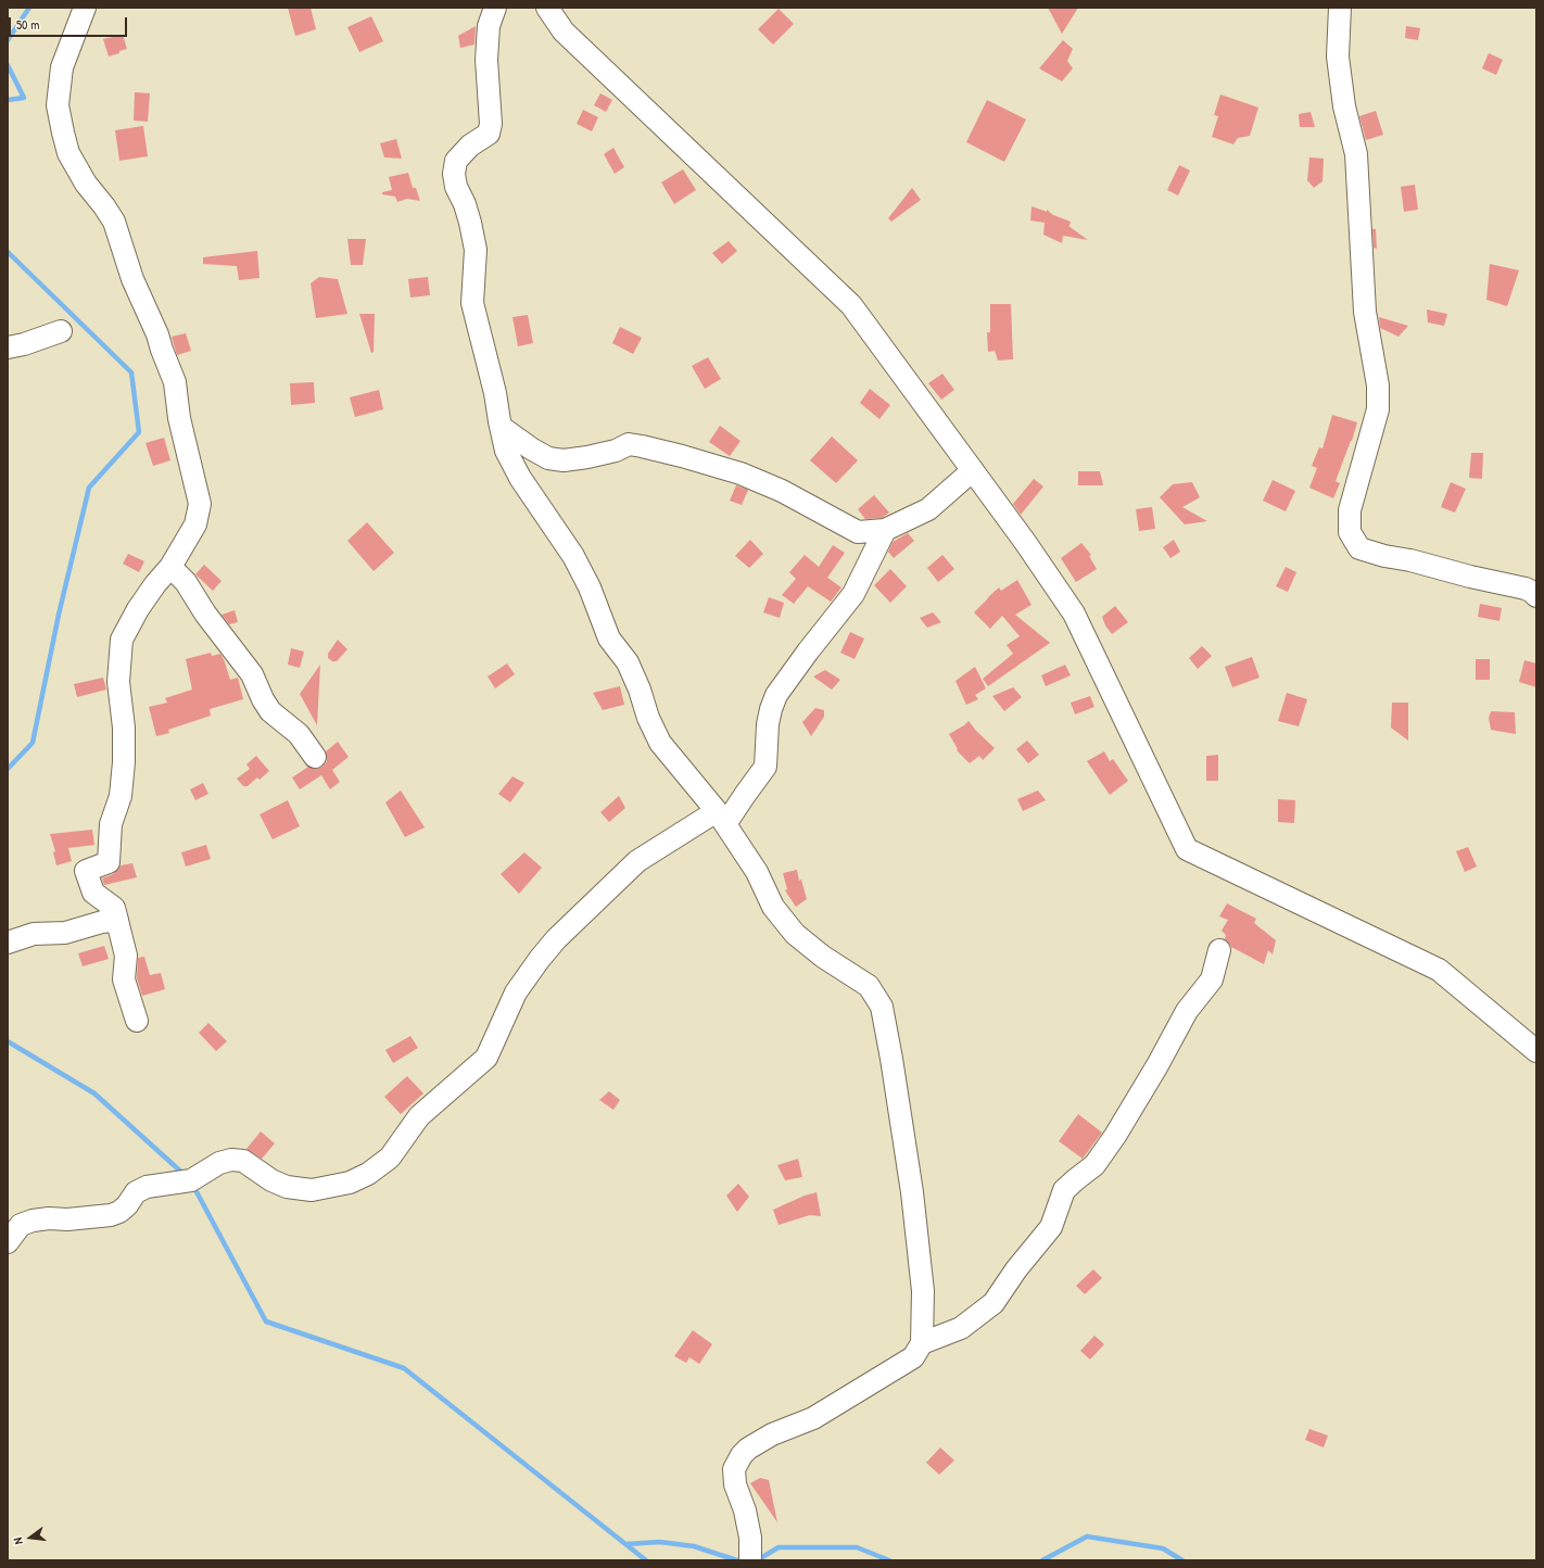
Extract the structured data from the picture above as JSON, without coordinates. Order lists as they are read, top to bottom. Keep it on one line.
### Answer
{"scale_bar":"50 m","north":"left"}
